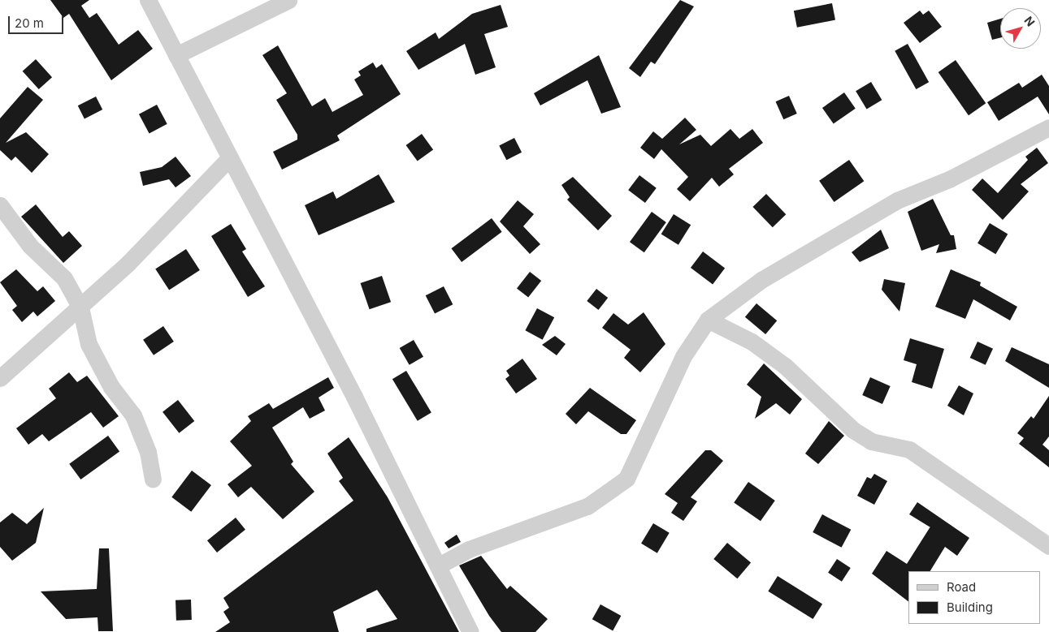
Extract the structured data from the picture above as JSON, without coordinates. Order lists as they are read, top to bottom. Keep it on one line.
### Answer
{"legend":["Road","Building"],"scale_bar":"20 m","north":"top right"}
